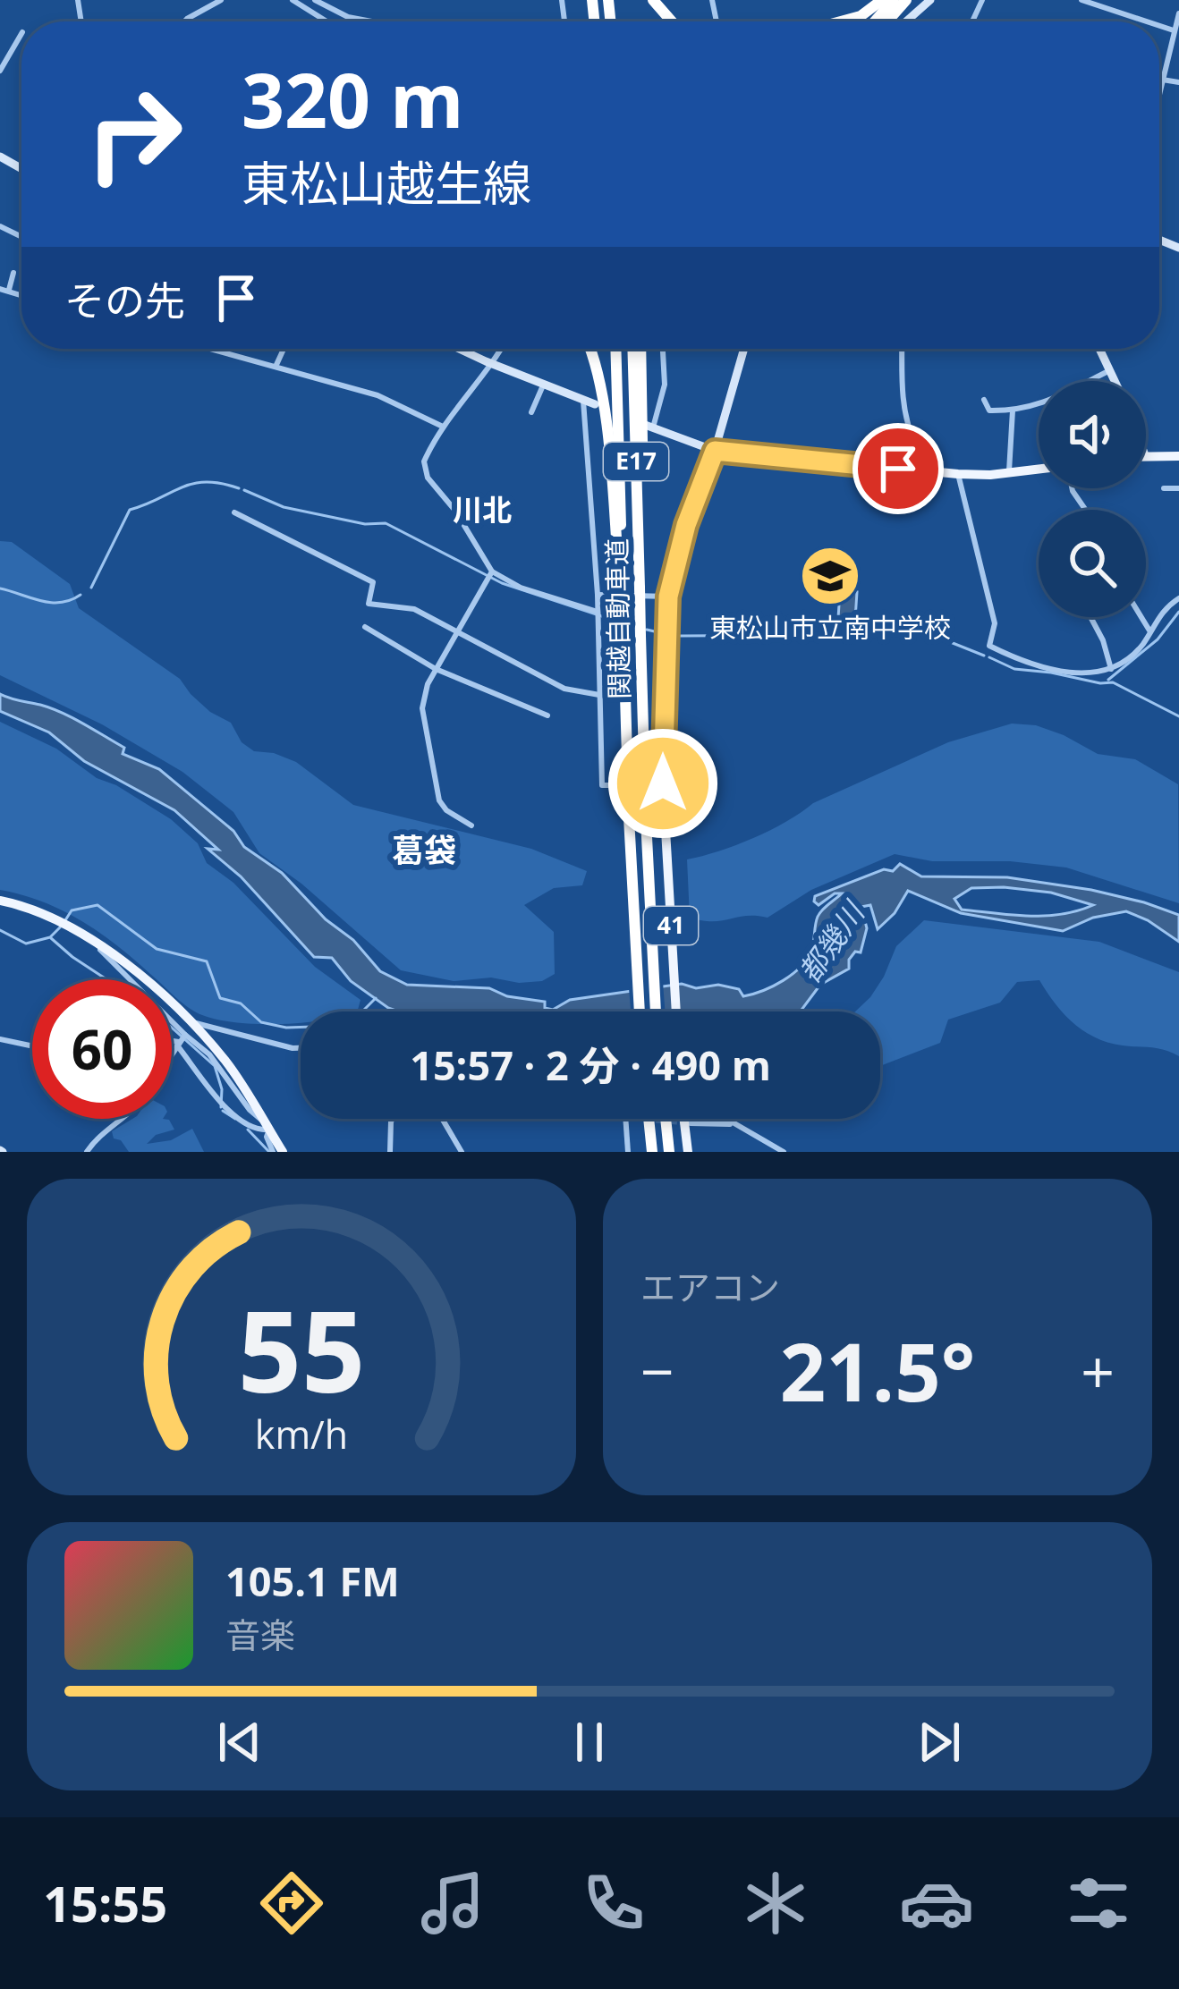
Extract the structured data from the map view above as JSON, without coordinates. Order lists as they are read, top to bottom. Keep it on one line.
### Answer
{"streets":{"highway":["E17","関越自動車道"],"main road":["41"]},"districts":["川北","葛袋"],"water":["都幾川"],"places":{"school or university":["東松山市立南中学校"]},"page":{"turn":["320 m","東松山越生線"],"then":"その先","limit":"60","trip":"15:57 · 2 分 · 490 m","tile":"エアコン","heat":["−","21.5°","+"],"song":["105.1 FM","音楽"],"tabs":"15:55","gauge":["55","km/h"]}}
